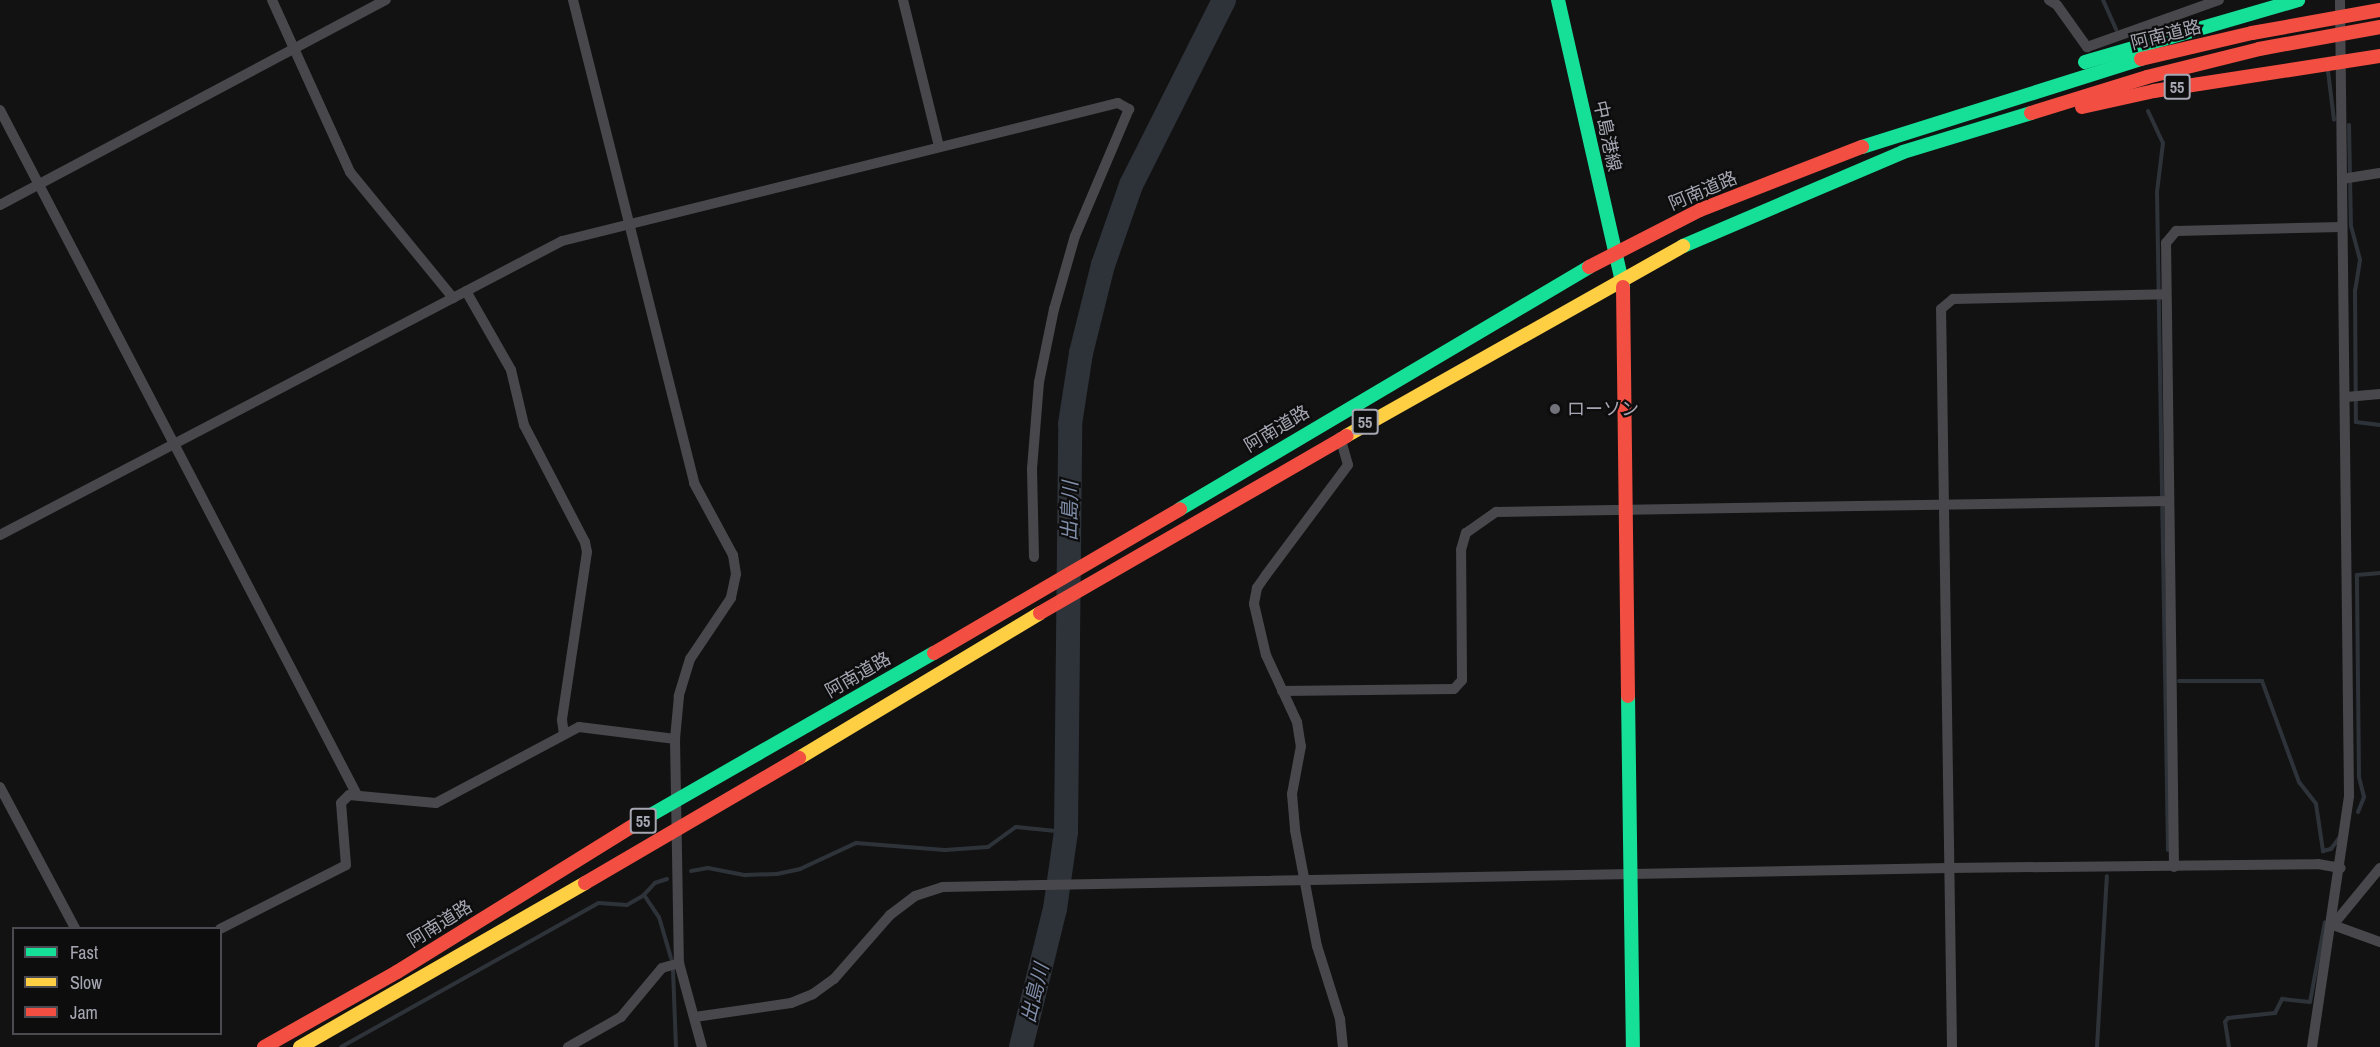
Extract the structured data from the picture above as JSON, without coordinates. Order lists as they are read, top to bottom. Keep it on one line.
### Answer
{"streets":{"main road":["阿南道路","55","中島港線"]},"crossings":[["阿南道路","55"],["阿南道路","中島港線"]],"water":["出島川"],"places":["ローソン"],"legend":["Fast","Slow","Jam"]}
